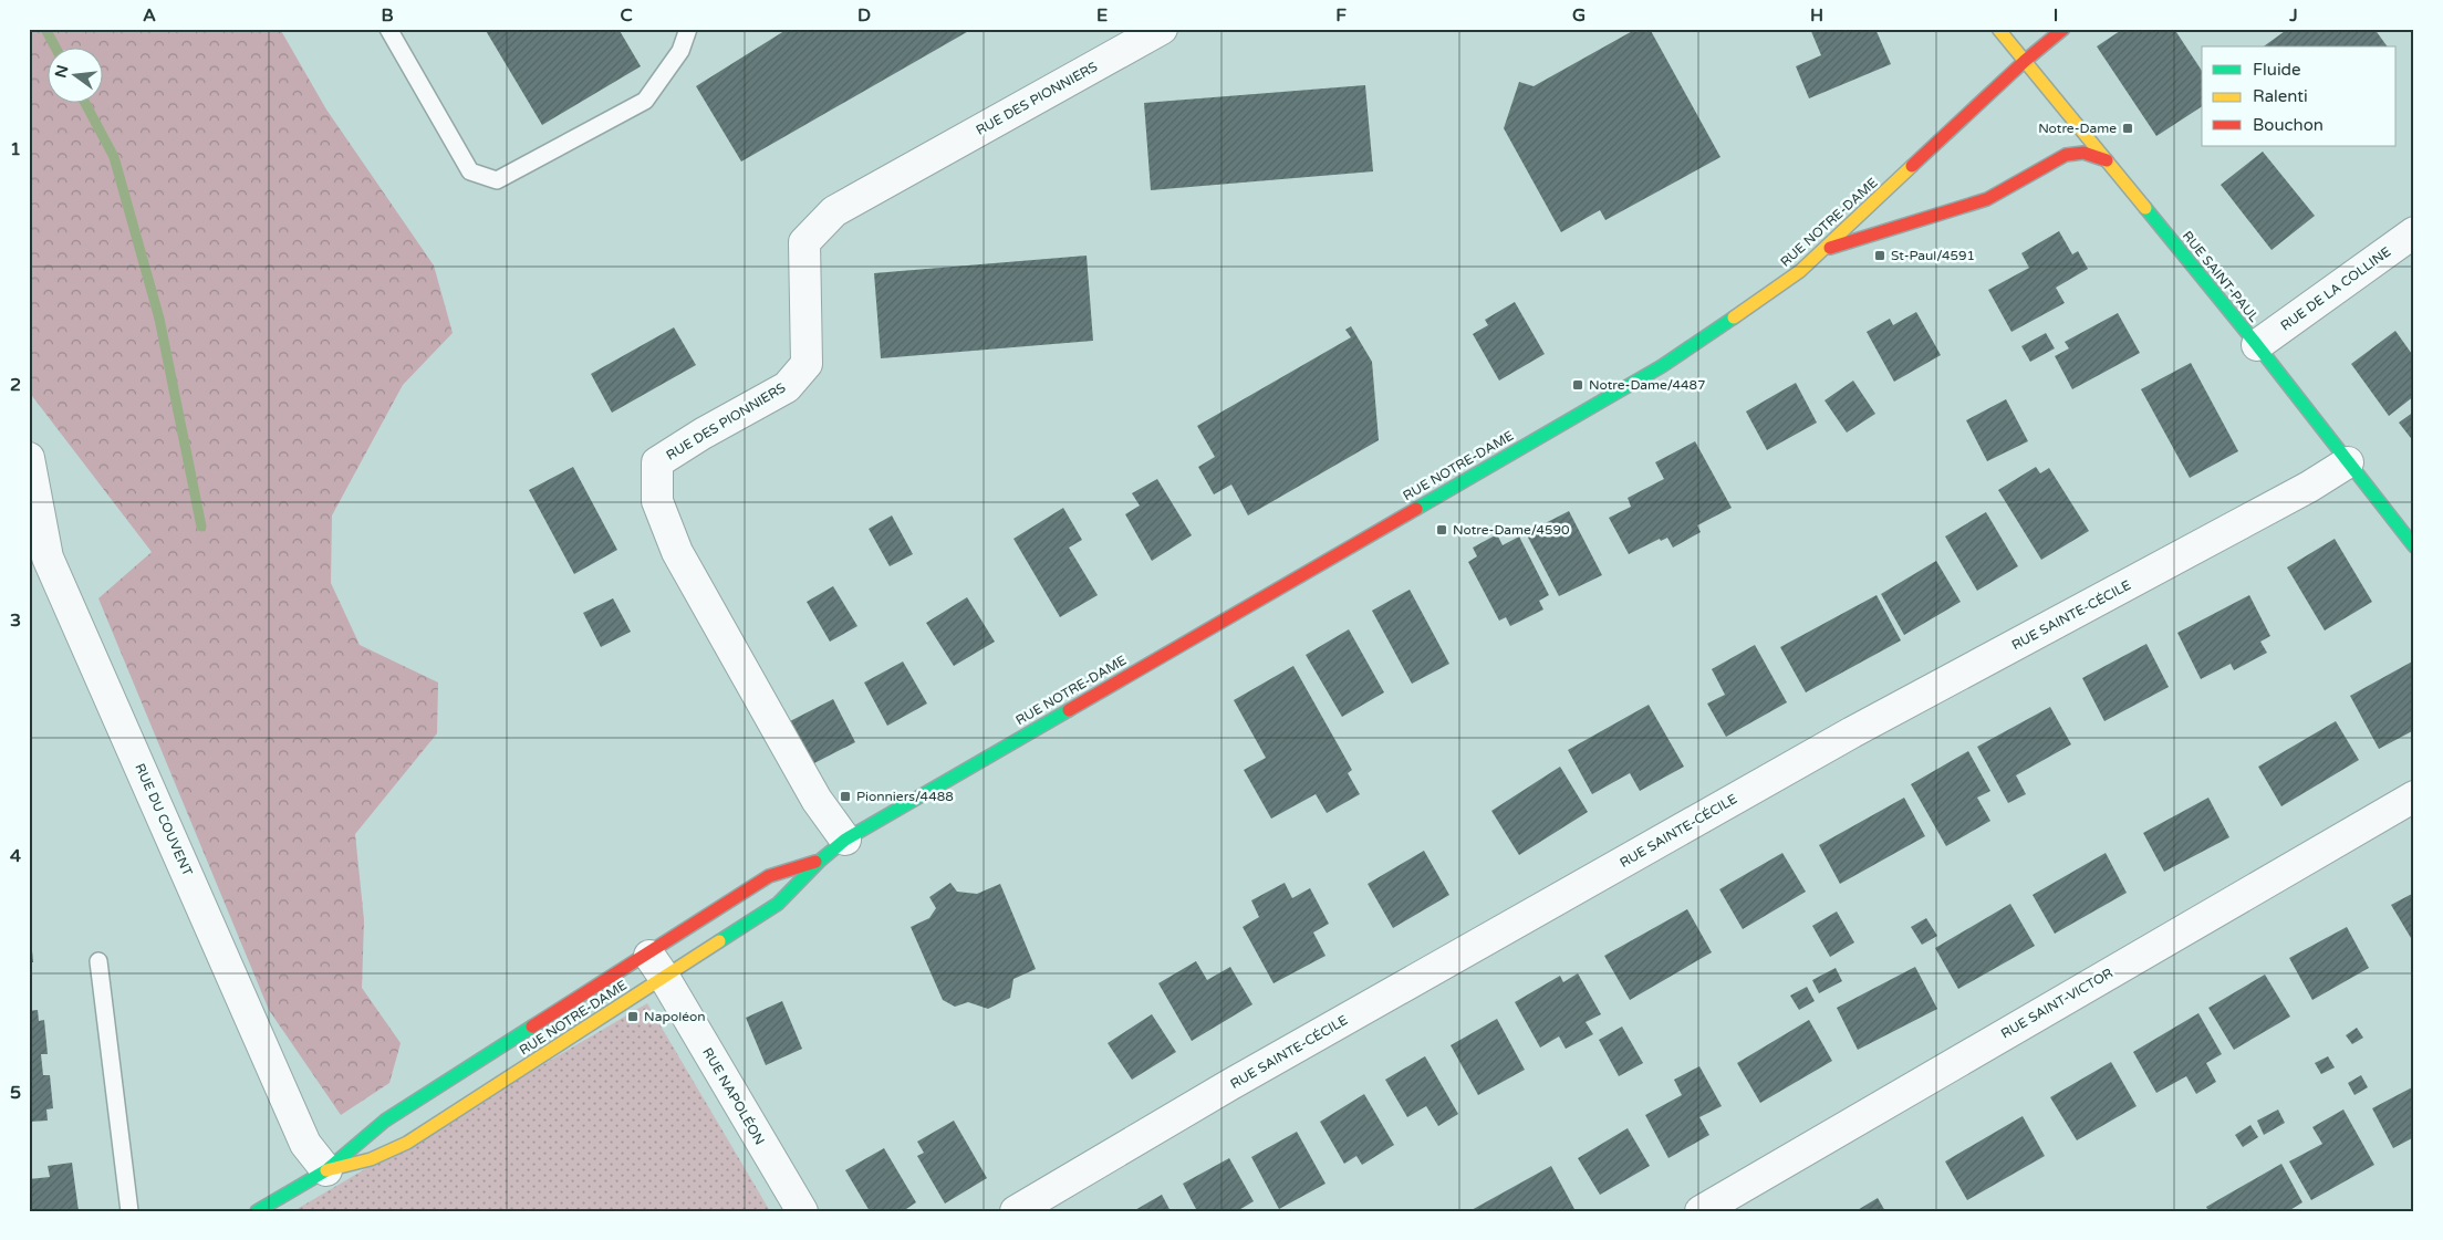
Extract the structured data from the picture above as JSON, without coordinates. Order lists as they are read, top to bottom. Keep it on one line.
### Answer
{"streets":{"street":["RUE DES PIONNIERS","RUE NOTRE-DAME","RUE SAINT-PAUL","RUE DE LA COLLINE","RUE SAINTE-CÉCILE","RUE DU COUVENT","RUE SAINT-VICTOR","RUE NAPOLÉON"]},"crossings":[["RUE DES PIONNIERS","RUE NOTRE-DAME"],["RUE NOTRE-DAME","RUE SAINT-PAUL"],["RUE NOTRE-DAME","RUE DU COUVENT"],["RUE NOTRE-DAME","RUE NAPOLÉON"],["RUE SAINT-PAUL","RUE DE LA COLLINE"],["RUE SAINT-PAUL","RUE SAINTE-CÉCILE"]],"places":{"transit":["Notre-Dame","St-Paul/4591","Notre-Dame/4487","Notre-Dame/4590","Pionniers/4488","Napoléon"]},"legend":["Fluide","Ralenti","Bouchon"],"north":"left","grid":{"columns":["A","B","C","D","E","F","G","H","I","J"],"rows":["1","2","3","4","5"]}}
